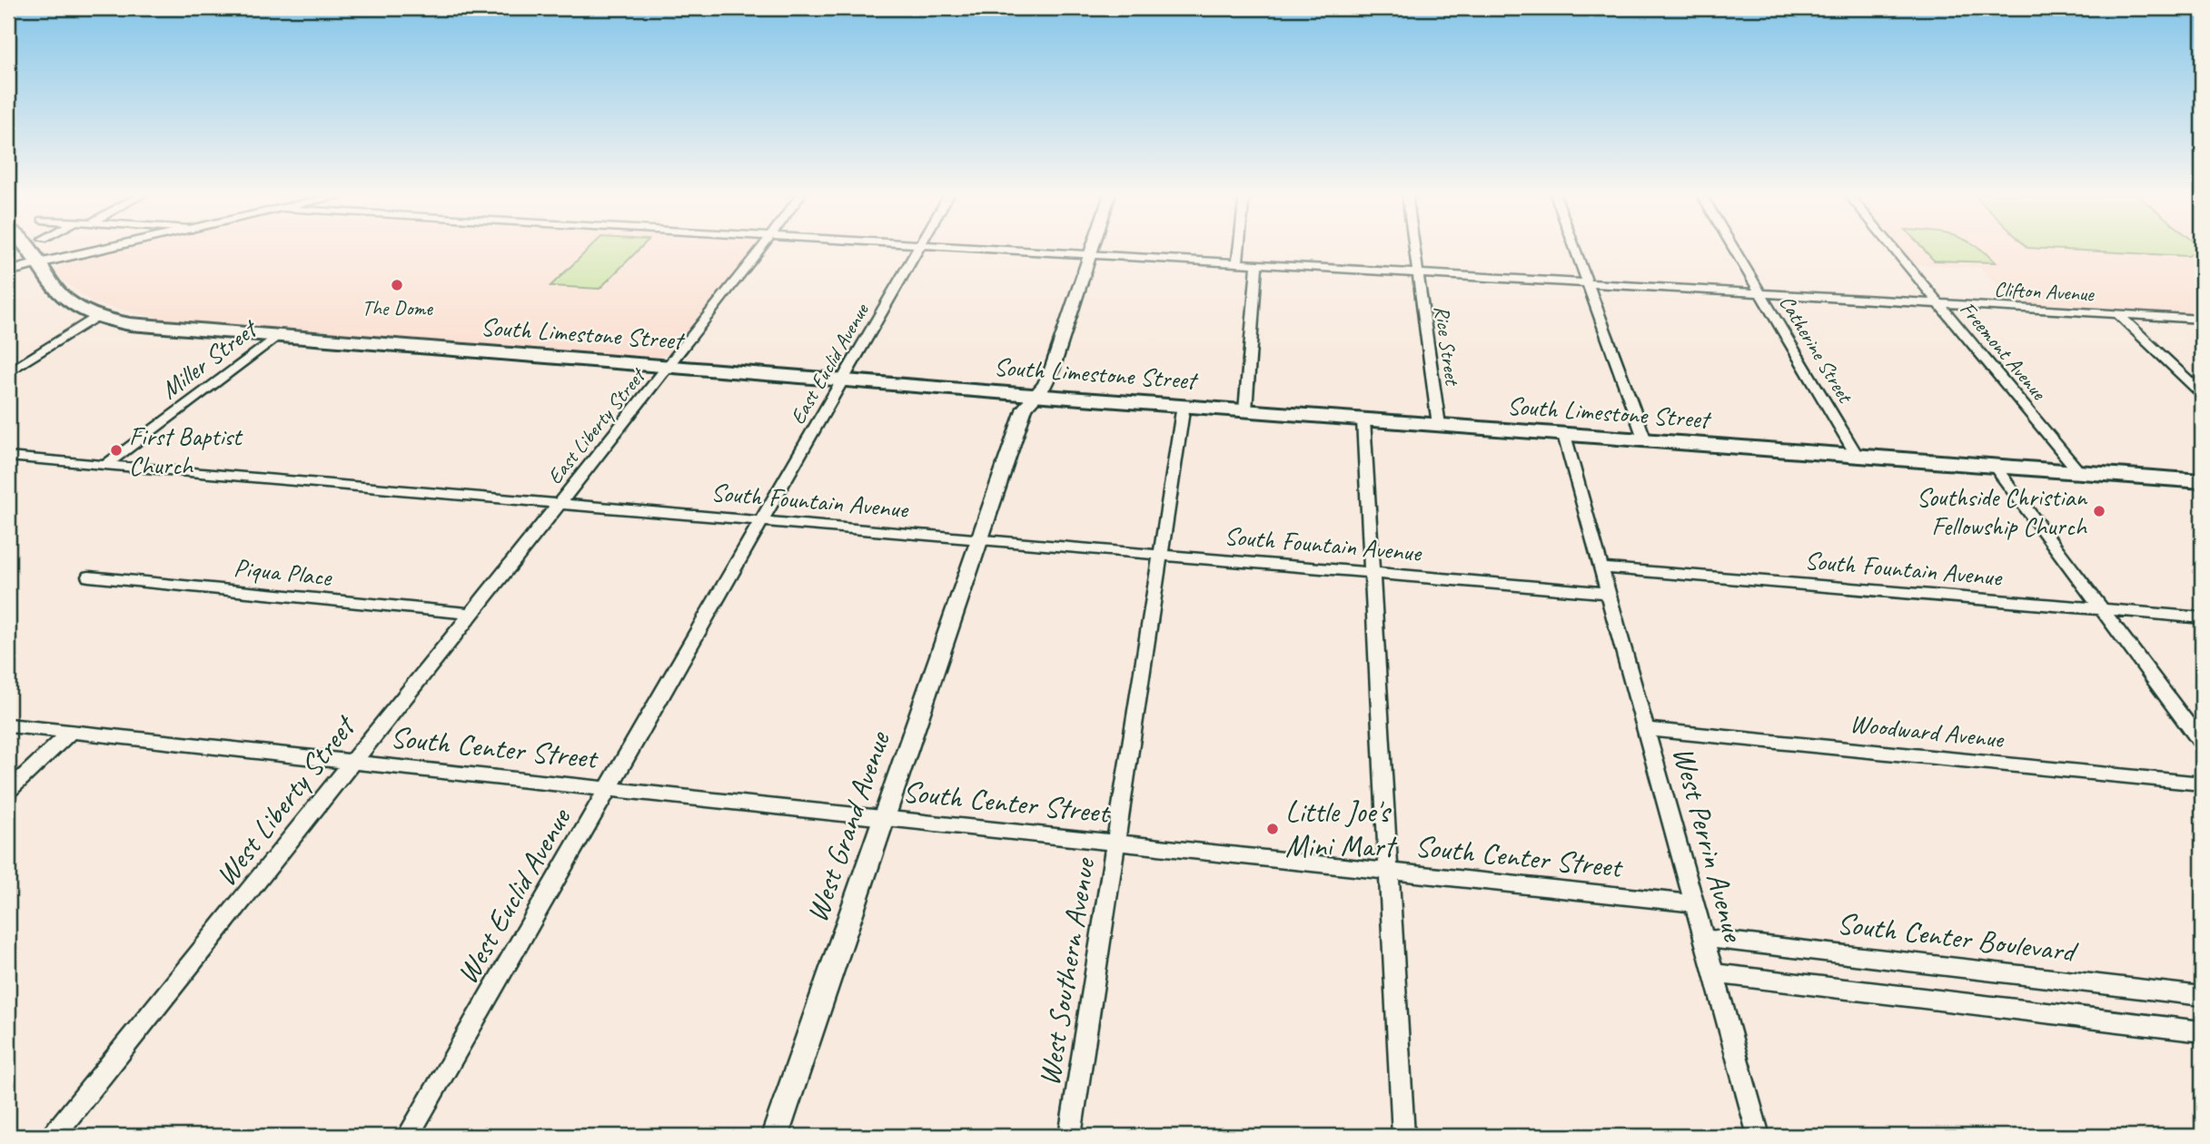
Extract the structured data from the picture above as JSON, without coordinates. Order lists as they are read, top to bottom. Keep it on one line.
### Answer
{"streets":{"main road":["South Limestone Street"],"street":["Clifton Avenue","Rice Street","Catherine Street","Freemont Avenue","Miller Street","East Euclid Avenue","East Liberty Street","South Fountain Avenue","Piqua Place","Woodward Avenue","South Center Street","West Liberty Street","West Grand Avenue","West Perrin Avenue","West Euclid Avenue","South Center Boulevard","West Southern Avenue"]},"crossings":[["Clifton Avenue","Rice Street"],["Clifton Avenue","Catherine Street"],["Clifton Avenue","Freemont Avenue"],["Clifton Avenue","West Grand Avenue"],["South Limestone Street","Rice Street"],["South Limestone Street","Catherine Street"],["South Limestone Street","Freemont Avenue"],["South Limestone Street","Miller Street"],["South Limestone Street","East Euclid Avenue"],["South Limestone Street","East Liberty Street"],["South Limestone Street","West Grand Avenue"],["South Limestone Street","West Perrin Avenue"],["South Limestone Street","West Southern Avenue"],["Miller Street","South Fountain Avenue"],["East Euclid Avenue","South Fountain Avenue"],["East Euclid Avenue","West Euclid Avenue"],["East Liberty Street","South Fountain Avenue"],["East Liberty Street","West Liberty Street"],["South Fountain Avenue","West Liberty Street"],["South Fountain Avenue","West Grand Avenue"],["South Fountain Avenue","West Perrin Avenue"],["South Fountain Avenue","West Euclid Avenue"],["South Fountain Avenue","West Southern Avenue"],["Piqua Place","West Liberty Street"],["Woodward Avenue","West Perrin Avenue"],["South Center Street","West Liberty Street"],["South Center Street","West Grand Avenue"],["South Center Street","West Perrin Avenue"],["South Center Street","West Euclid Avenue"],["South Center Street","West Southern Avenue"],["West Perrin Avenue","South Center Boulevard"]],"places":["The Dome","First Baptist Church","Southside Christian Fellowship Church","Little Joe's Mini Mart"]}
